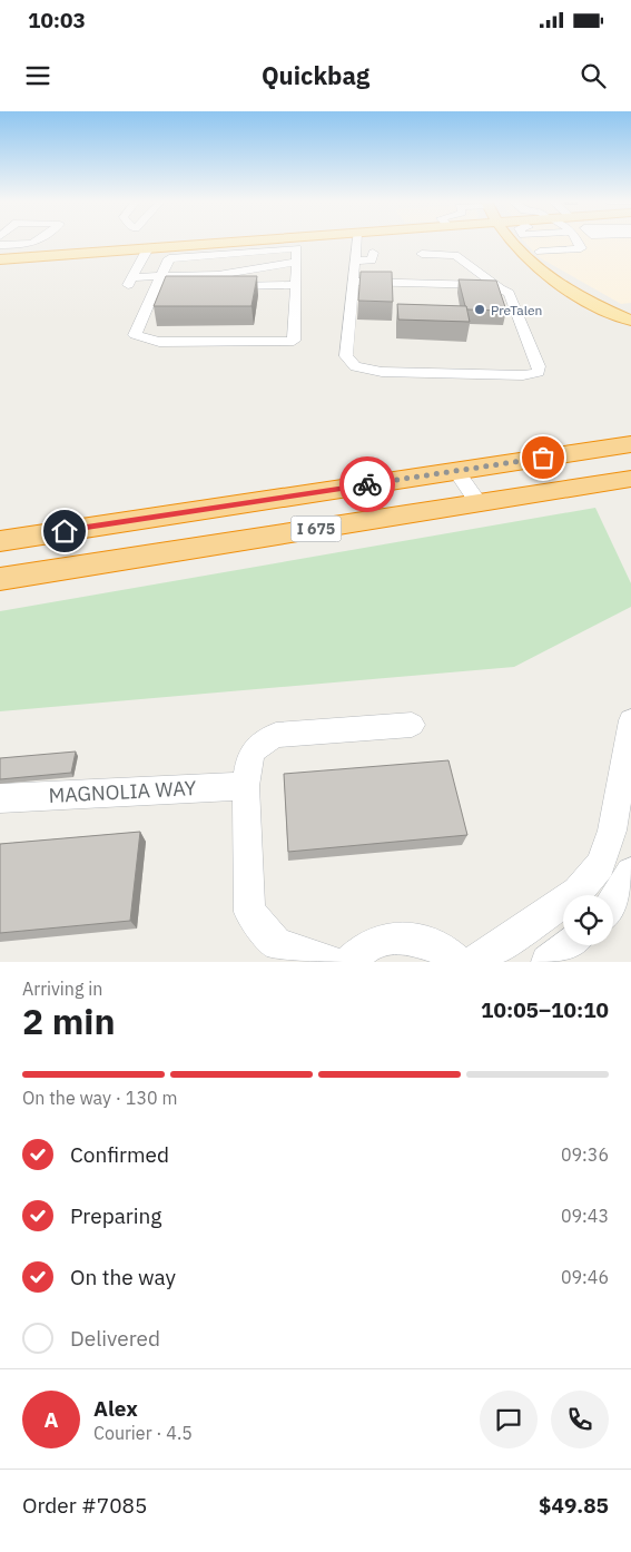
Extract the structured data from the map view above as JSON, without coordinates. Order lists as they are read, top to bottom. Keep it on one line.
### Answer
{"streets":{"highway":["I 675"],"street":["MAGNOLIA WAY"]},"places":["PreTalen"],"page":{"status":"10:03","header":"Quickbag","heading":["2 min","Arriving in","10:05–10:10"],"panel":["Alex","Courier · 4.5","Order #7085","$49.85"],"bar":"On the way · 130 m","list":[["Confirmed","09:36"],["Preparing","09:43"],["On the way","09:46"],"Delivered"],"round":"A"}}
